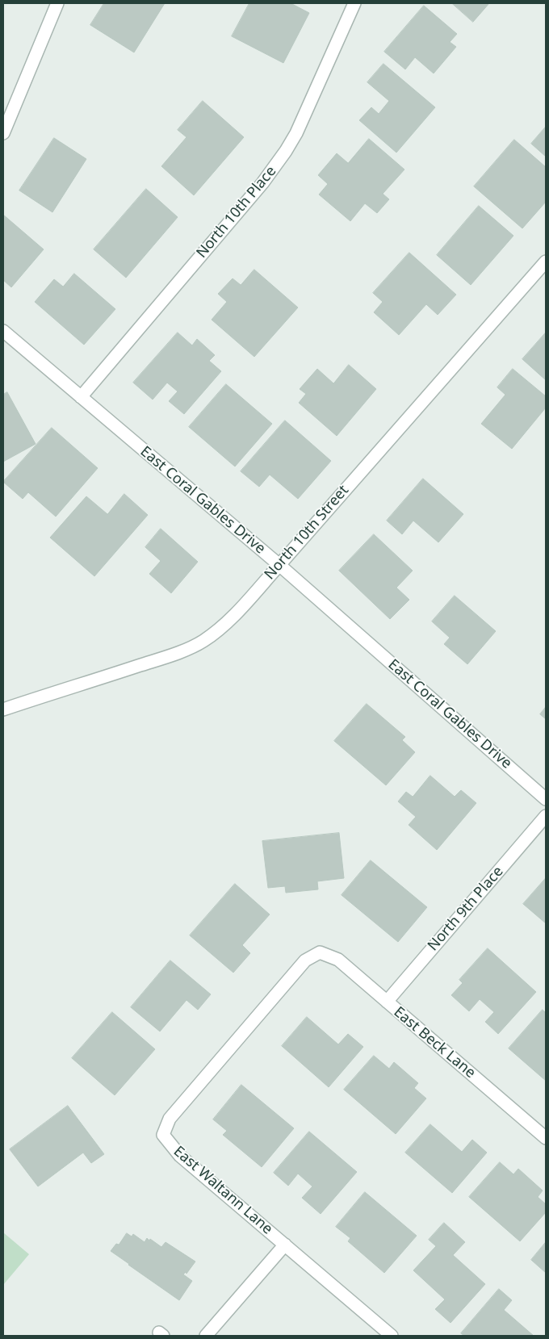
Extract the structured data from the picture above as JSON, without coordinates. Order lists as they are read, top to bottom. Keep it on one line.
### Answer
{"streets":{"street":["North 10th Place","East Coral Gables Drive","North 10th Street","North 9th Place","East Beck Lane","East Waltann Lane"]},"crossings":[["North 10th Place","East Coral Gables Drive"],["East Coral Gables Drive","North 10th Street"],["North 9th Place","East Beck Lane"],["East Beck Lane","East Waltann Lane"]]}
